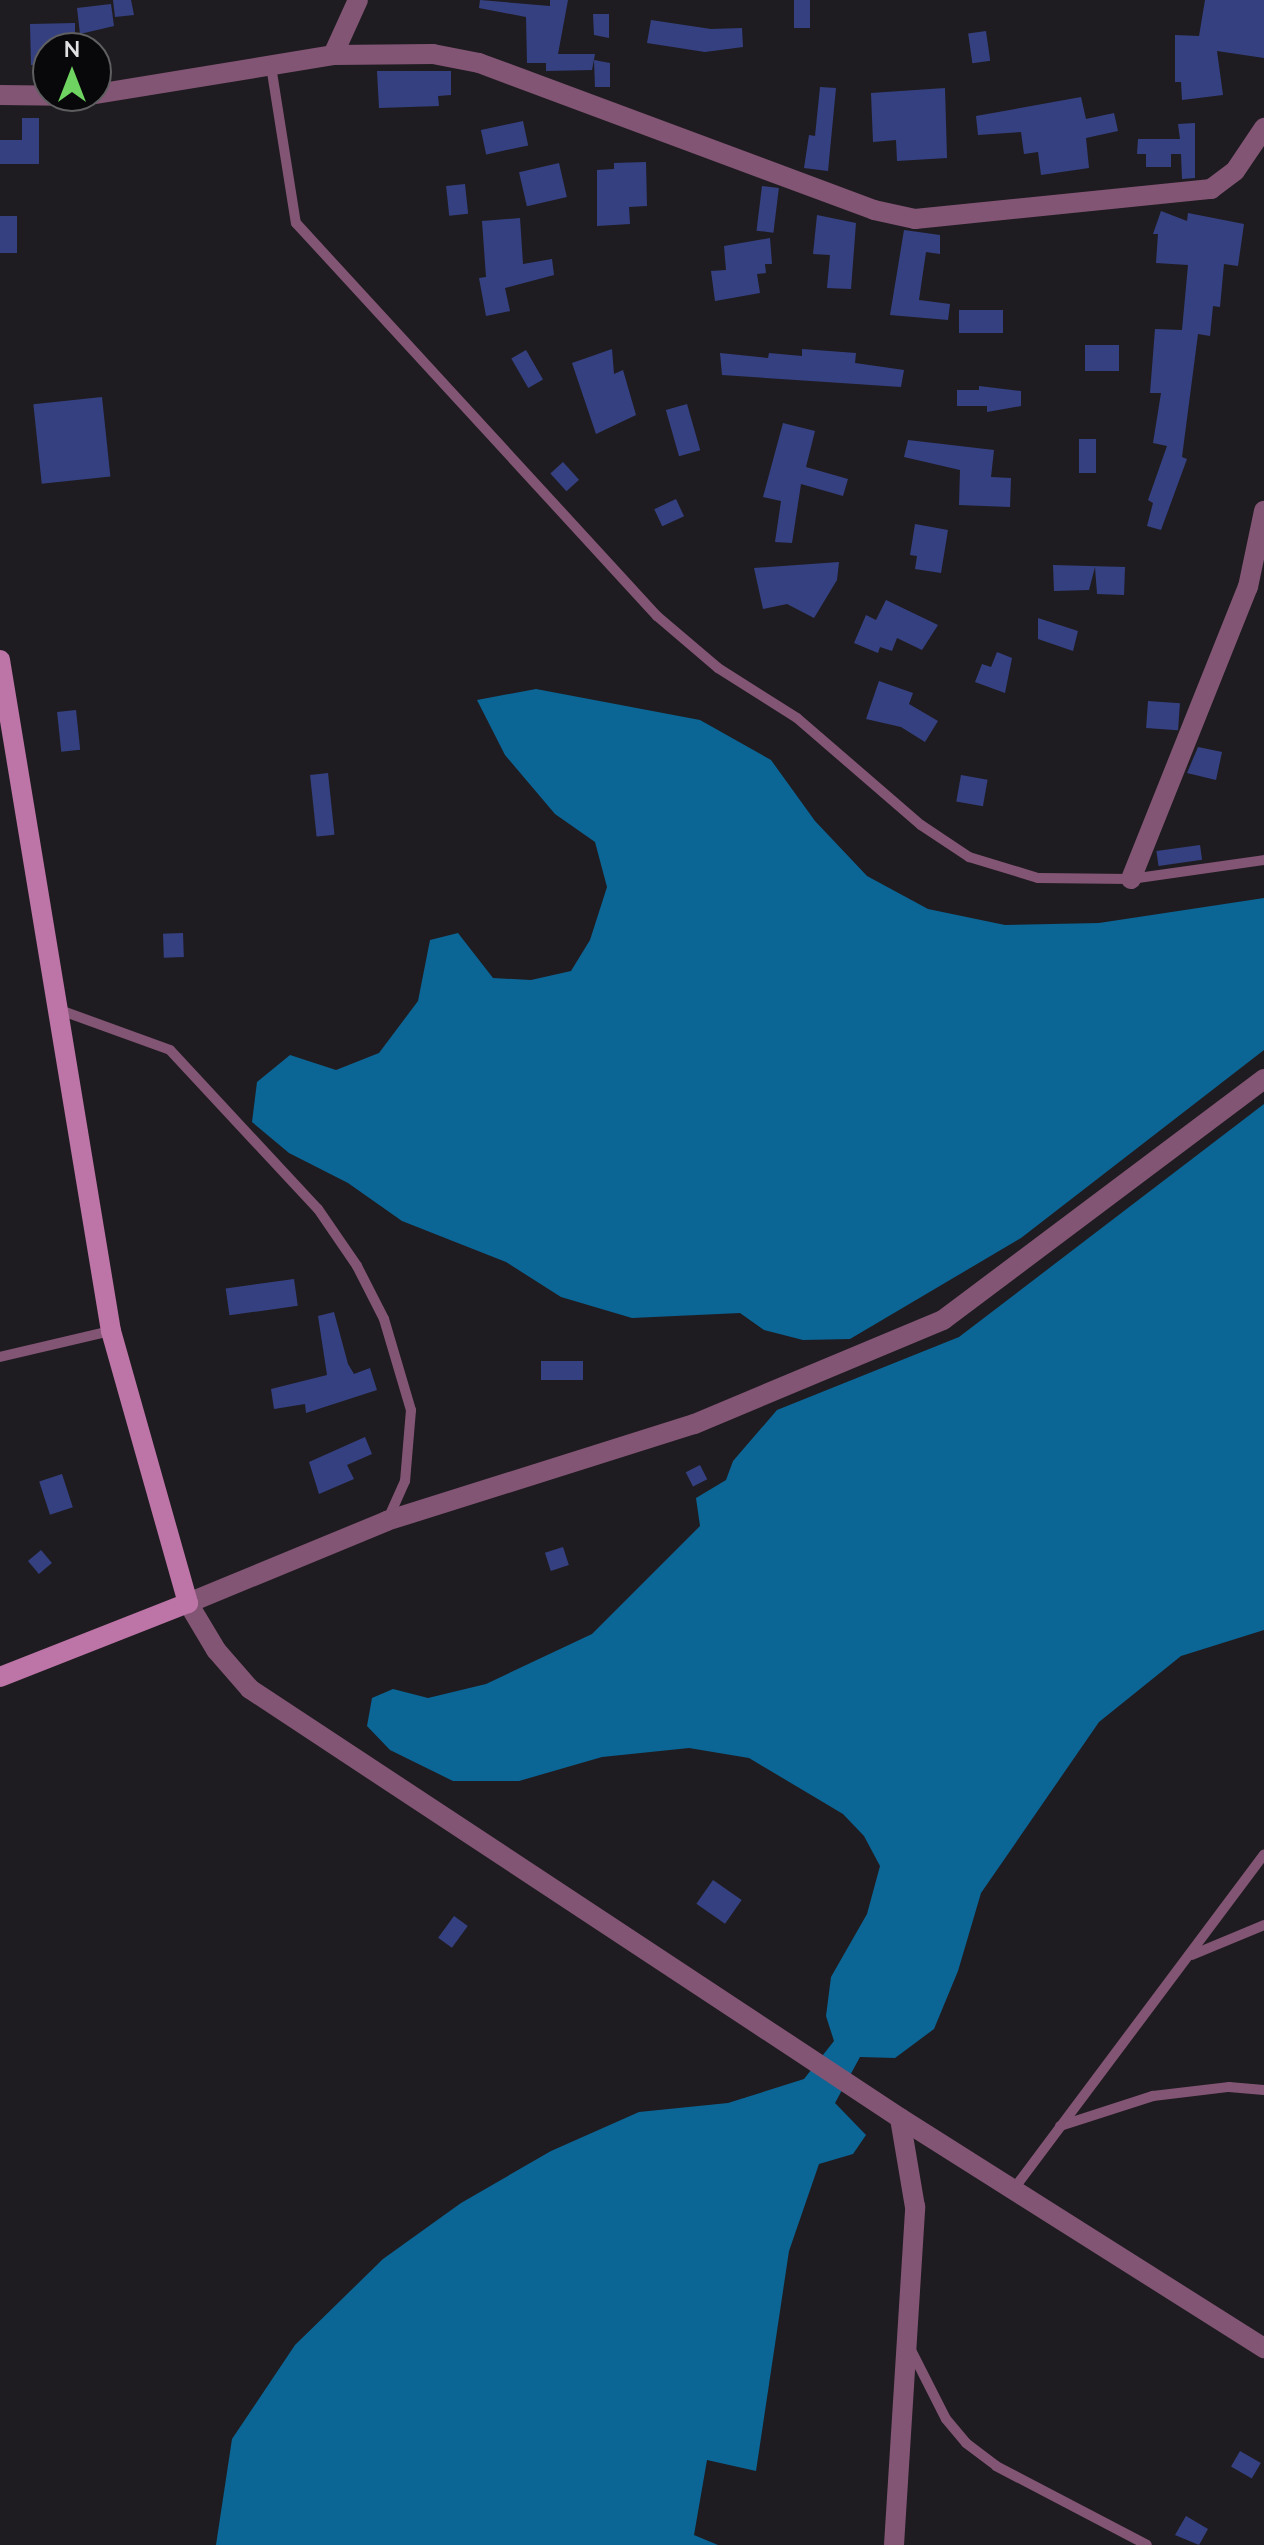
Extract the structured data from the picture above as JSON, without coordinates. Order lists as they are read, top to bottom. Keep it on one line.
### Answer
{"north":"top"}
